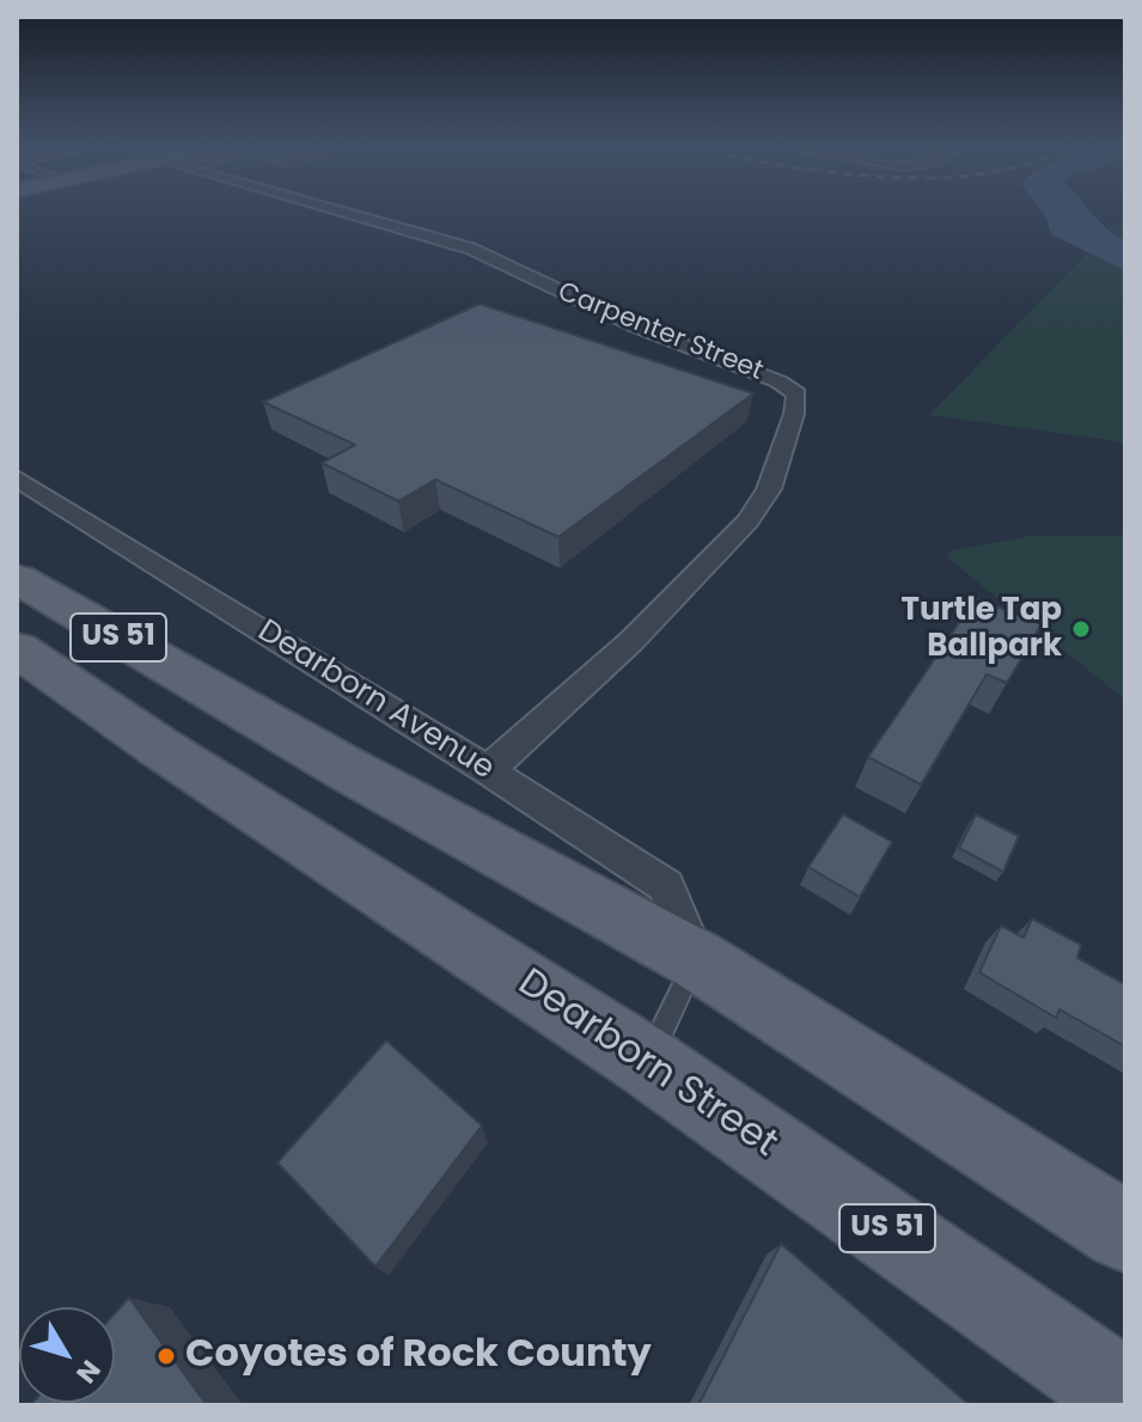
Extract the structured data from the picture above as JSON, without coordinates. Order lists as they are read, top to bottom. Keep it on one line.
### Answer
{"streets":{"main road":["US 51","Dearborn Street"],"street":["Carpenter Street","Dearborn Avenue"]},"crossings":[["Carpenter Street","Dearborn Avenue"],["US 51","Dearborn Avenue"]],"places":["Turtle Tap Ballpark","Coyotes of Rock County"],"north":"bottom right"}
